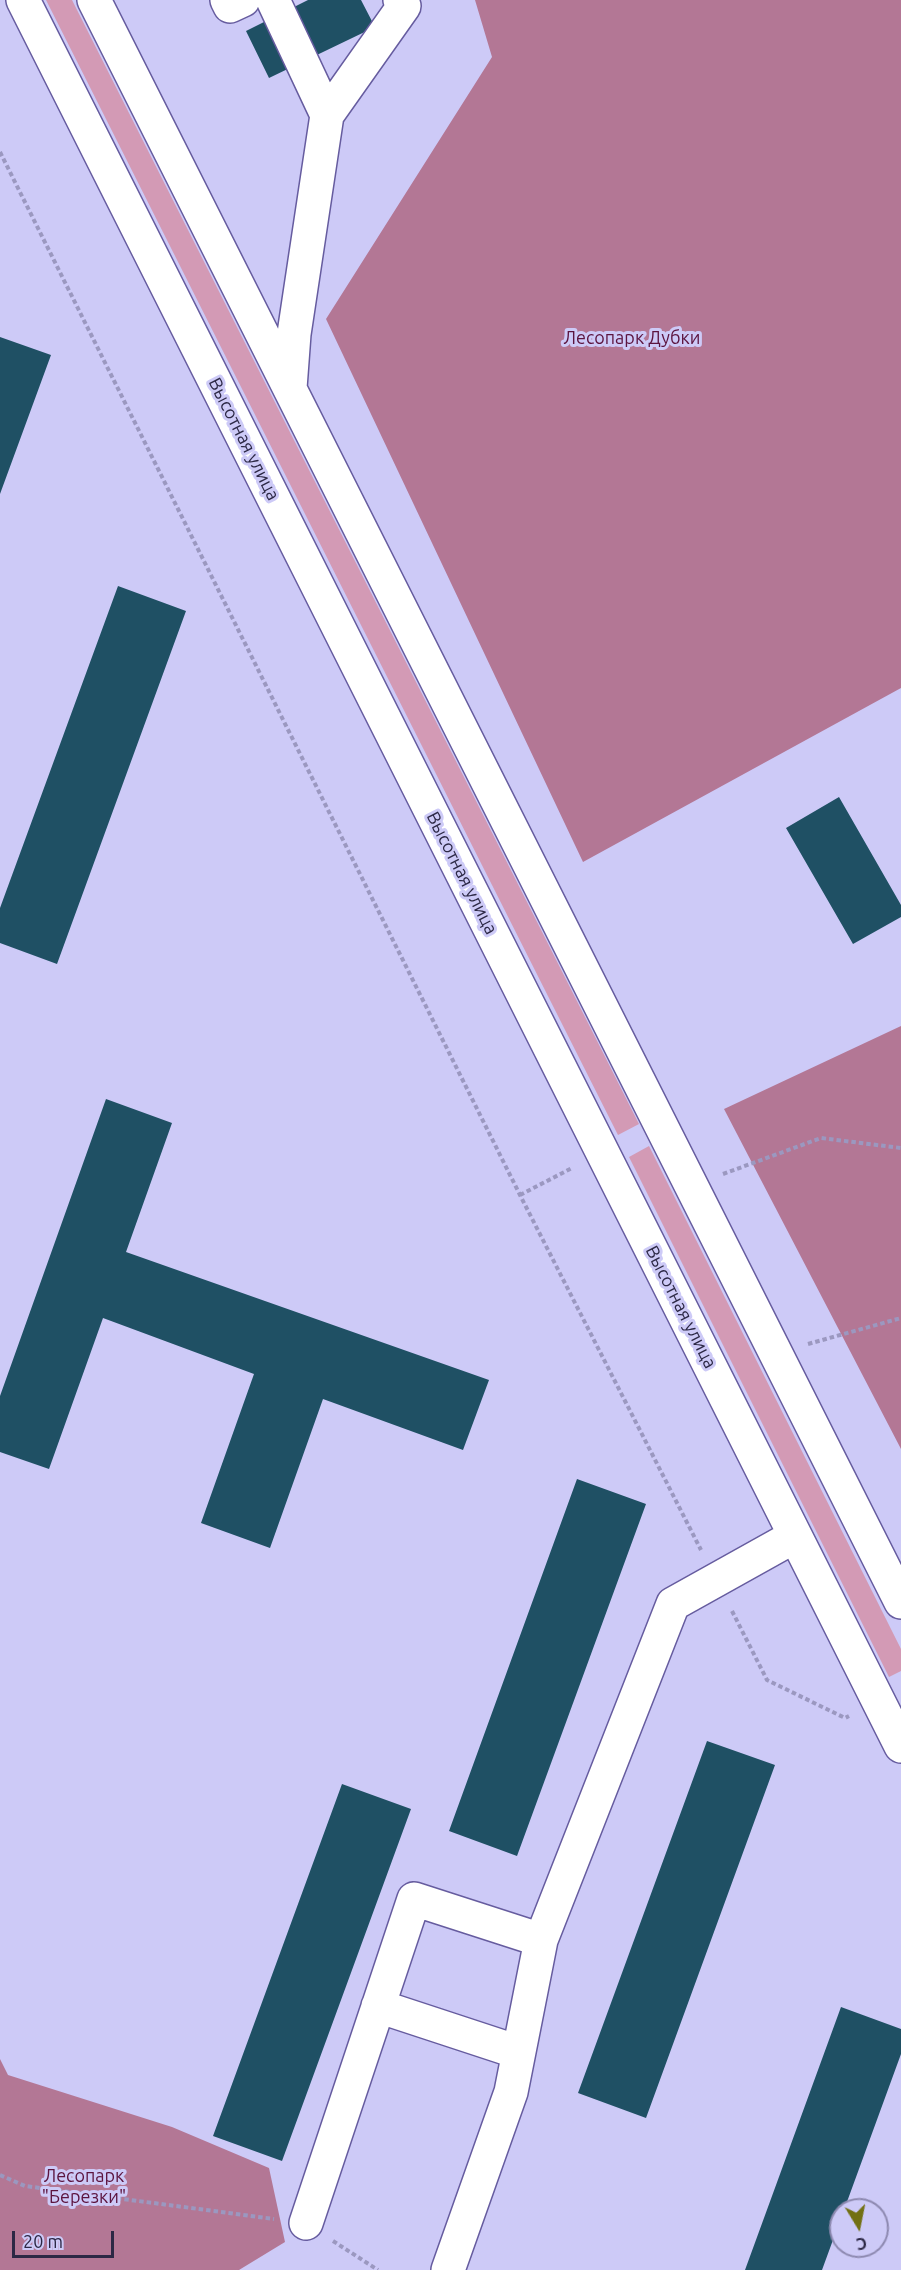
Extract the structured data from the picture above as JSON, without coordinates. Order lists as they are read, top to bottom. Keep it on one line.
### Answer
{"streets":{"street":["Высотная улица"]},"parks":["Лесопарк Дубки","Лесопарк \"Березки\""],"scale_bar":"20 m","north":"bottom"}
